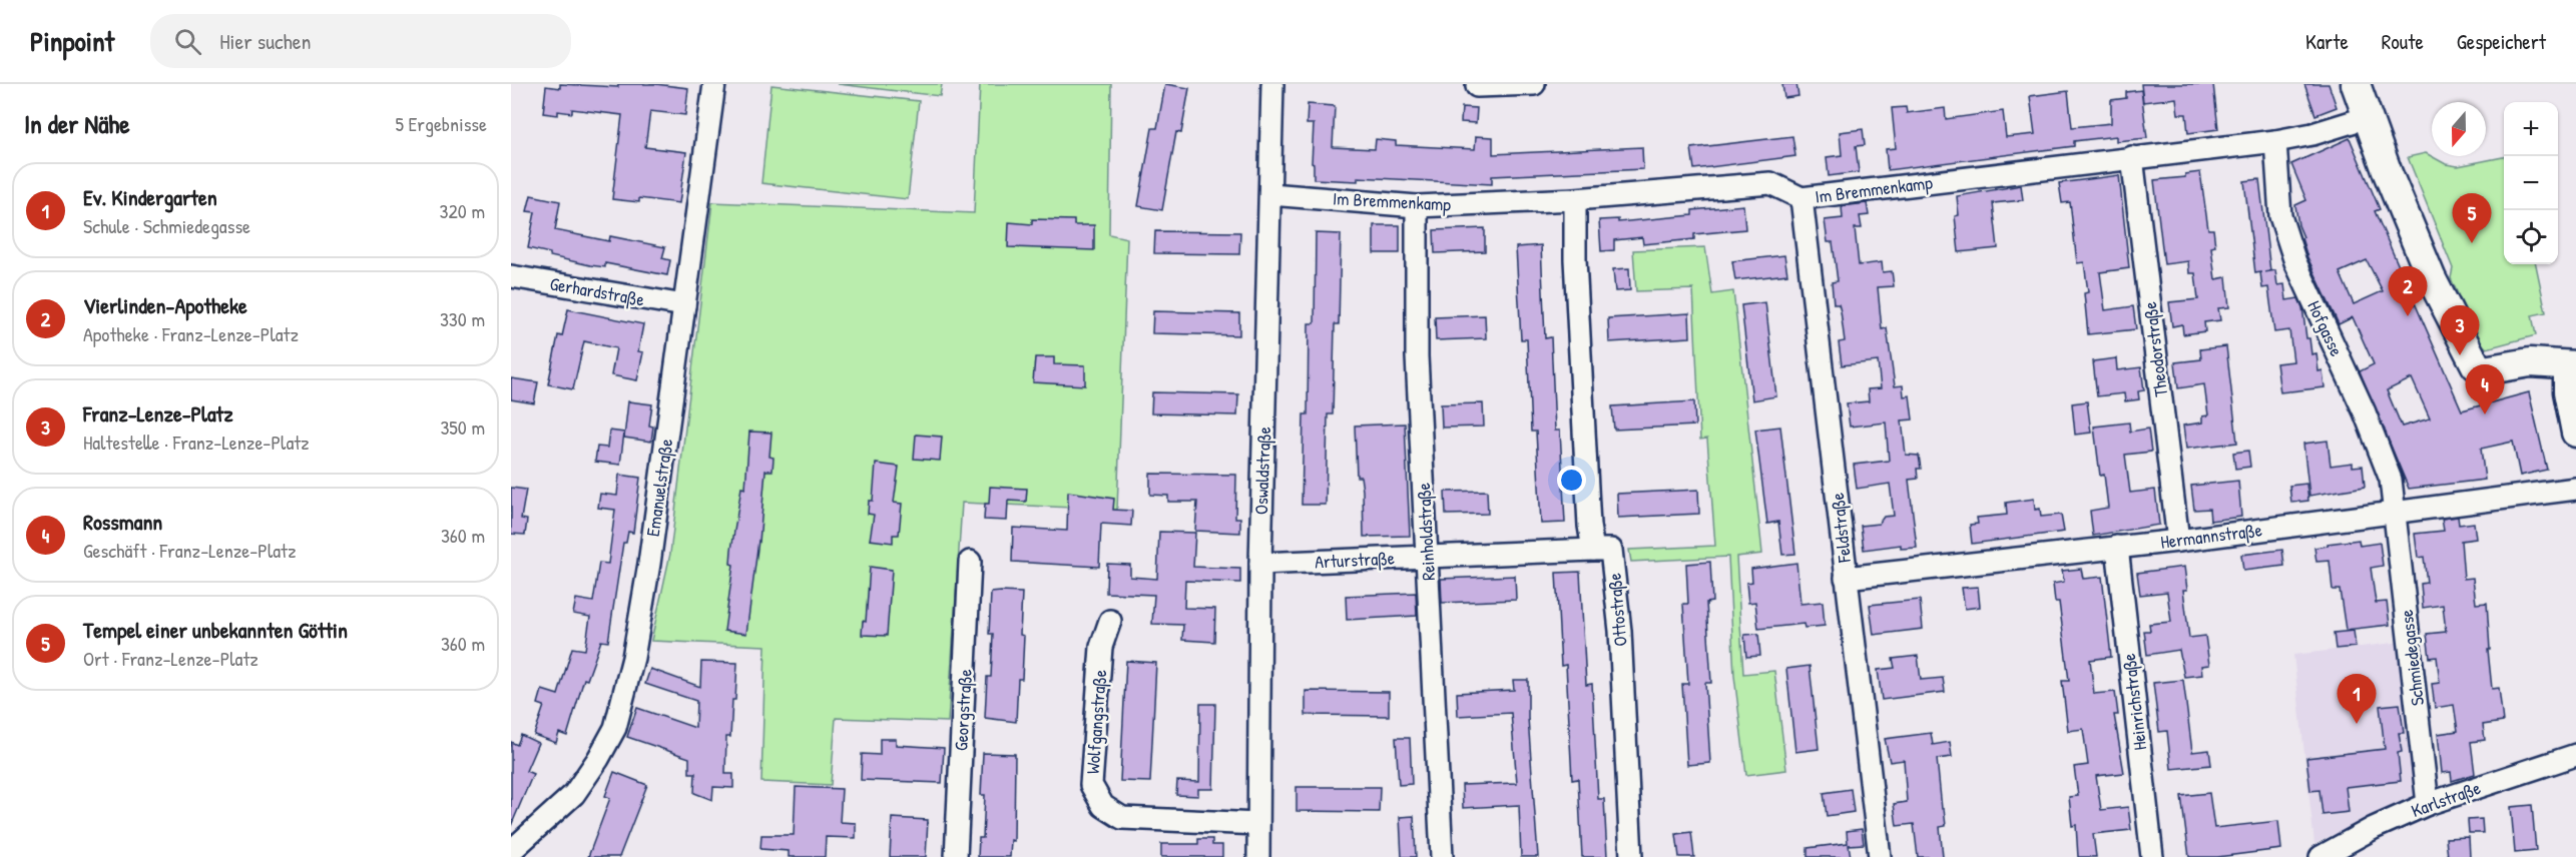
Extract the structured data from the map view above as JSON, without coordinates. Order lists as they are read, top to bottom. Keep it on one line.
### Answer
{"streets":{"street":["Im Bremmenkamp","Gerhardstraße","Hofgasse","Theodorstraße","Oswaldstraße","Emanuelstraße","Feldstraße","Reinholdstraße","Hermannstraße","Arturstraße","Ottostraße","Schmiedegasse","Heinrichstraße","Georgstraße","Wolfgangstraße","Karlstraße"]},"crossings":[["Im Bremmenkamp","Hofgasse"],["Im Bremmenkamp","Theodorstraße"],["Im Bremmenkamp","Oswaldstraße"],["Im Bremmenkamp","Feldstraße"],["Im Bremmenkamp","Reinholdstraße"],["Im Bremmenkamp","Ottostraße"],["Gerhardstraße","Emanuelstraße"],["Hofgasse","Hermannstraße"],["Hofgasse","Schmiedegasse"],["Theodorstraße","Hermannstraße"],["Oswaldstraße","Arturstraße"],["Oswaldstraße","Wolfgangstraße"],["Feldstraße","Hermannstraße"],["Reinholdstraße","Arturstraße"],["Hermannstraße","Schmiedegasse"],["Hermannstraße","Heinrichstraße"],["Arturstraße","Ottostraße"],["Schmiedegasse","Karlstraße"]],"north":"bottom","page":{"header":"Pinpoint","search":"Hier suchen","nav":["Karte","Route","Gespeichert"],"heading":["In der Nähe","5 Ergebnisse"],"map_buttons":["+","−"],"list":[{"mark":"1","name":"Ev. Kindergarten","note":"Schule · Schmiedegasse","value":"320 m"},{"mark":"2","name":"Vierlinden-Apotheke","note":"Apotheke · Franz-Lenze-Platz","value":"330 m"},{"mark":"3","name":"Franz-Lenze-Platz","note":"Haltestelle · Franz-Lenze-Platz","value":"350 m"},{"mark":"4","name":"Rossmann","note":"Geschäft · Franz-Lenze-Platz","value":"360 m"},{"mark":"5","name":"Tempel einer unbekannten Göttin","note":"Ort · Franz-Lenze-Platz","value":"360 m"}],"pins":["5","2","3","4","1"]}}
